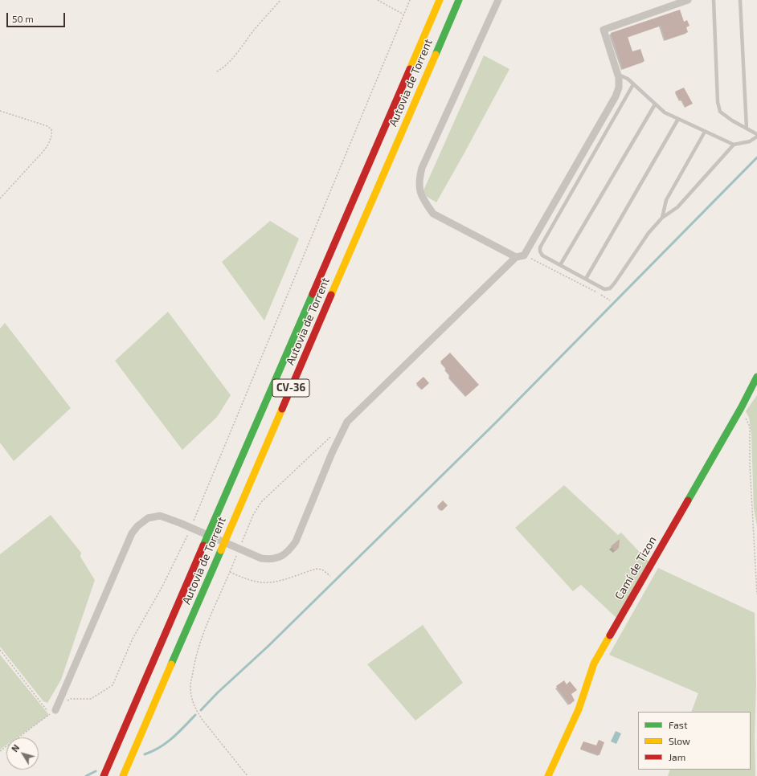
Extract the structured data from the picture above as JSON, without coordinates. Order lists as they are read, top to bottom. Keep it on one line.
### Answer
{"streets":{"main road":["Autovia de Torrent","CV-36","Camí de Tizon"]},"legend":["Fast","Slow","Jam"],"scale_bar":"50 m","north":"top left"}
